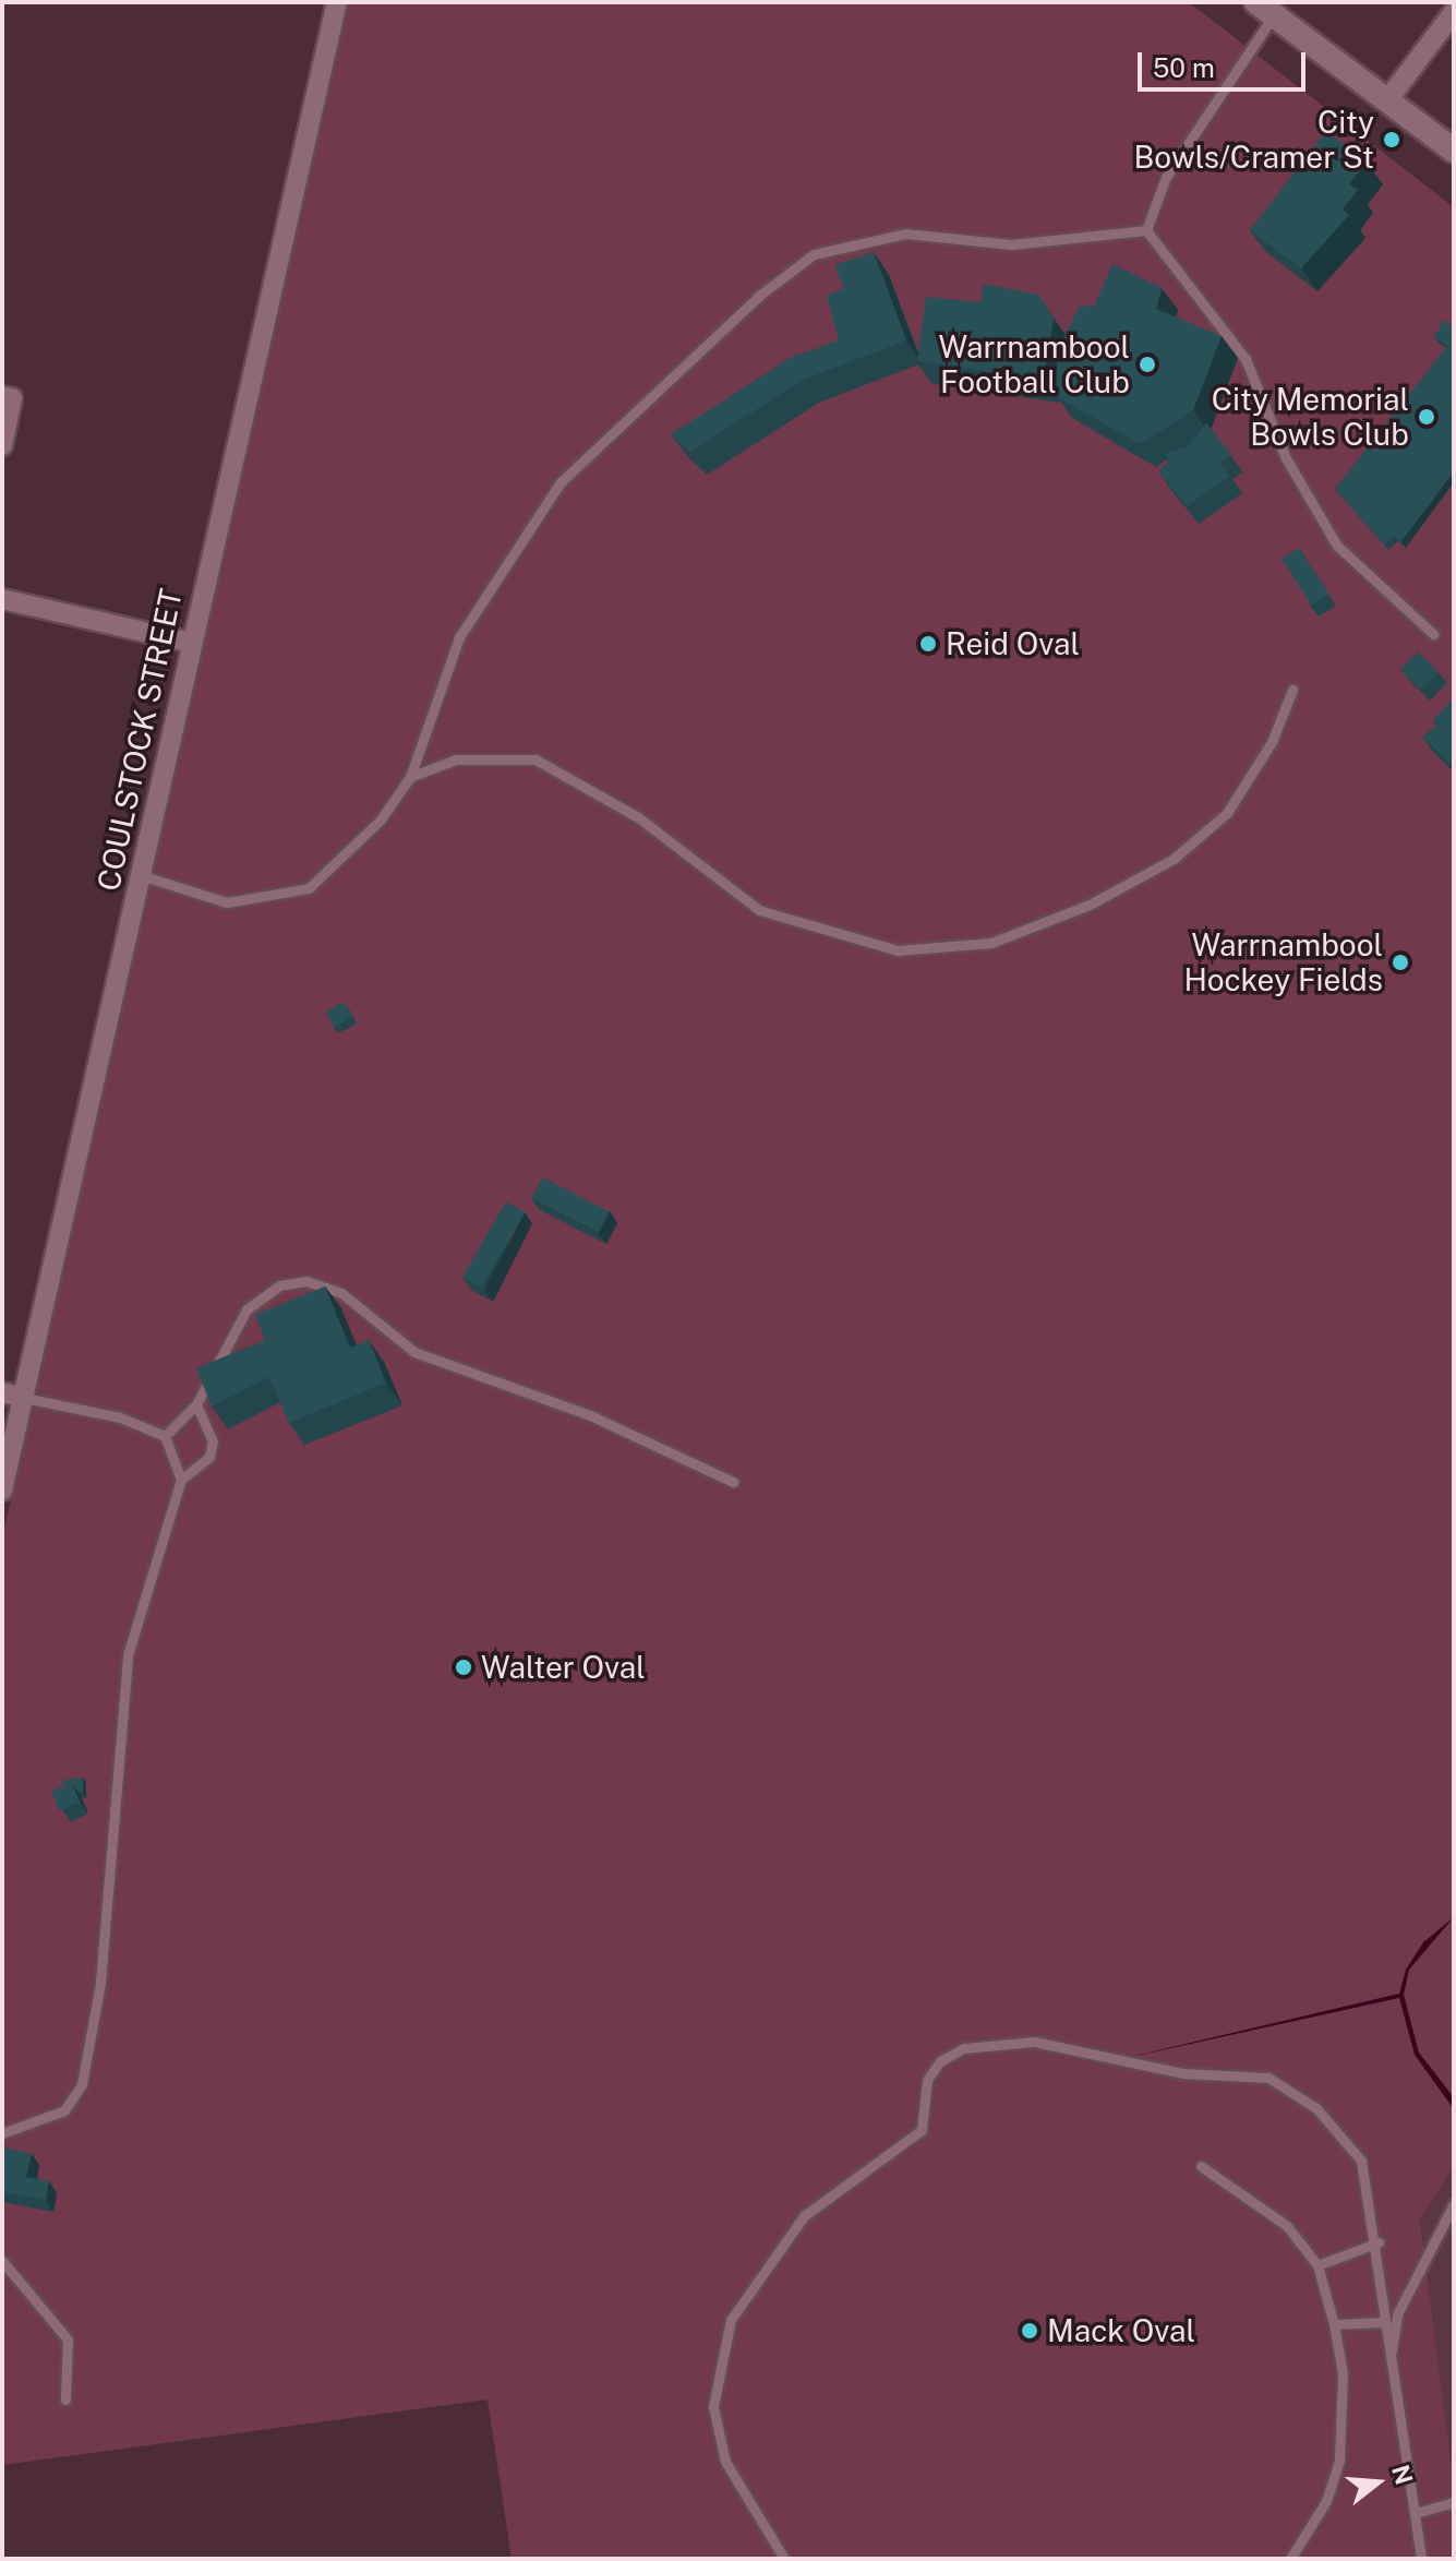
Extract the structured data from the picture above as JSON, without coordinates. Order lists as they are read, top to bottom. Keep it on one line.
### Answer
{"streets":{"street":["COULSTOCK STREET"]},"places":["City Bowls/Cramer St","Warrnambool Football Club","City Memorial Bowls Club","Reid Oval","Warrnambool Hockey Fields","Walter Oval","Mack Oval"],"scale_bar":"50 m","north":"right"}
